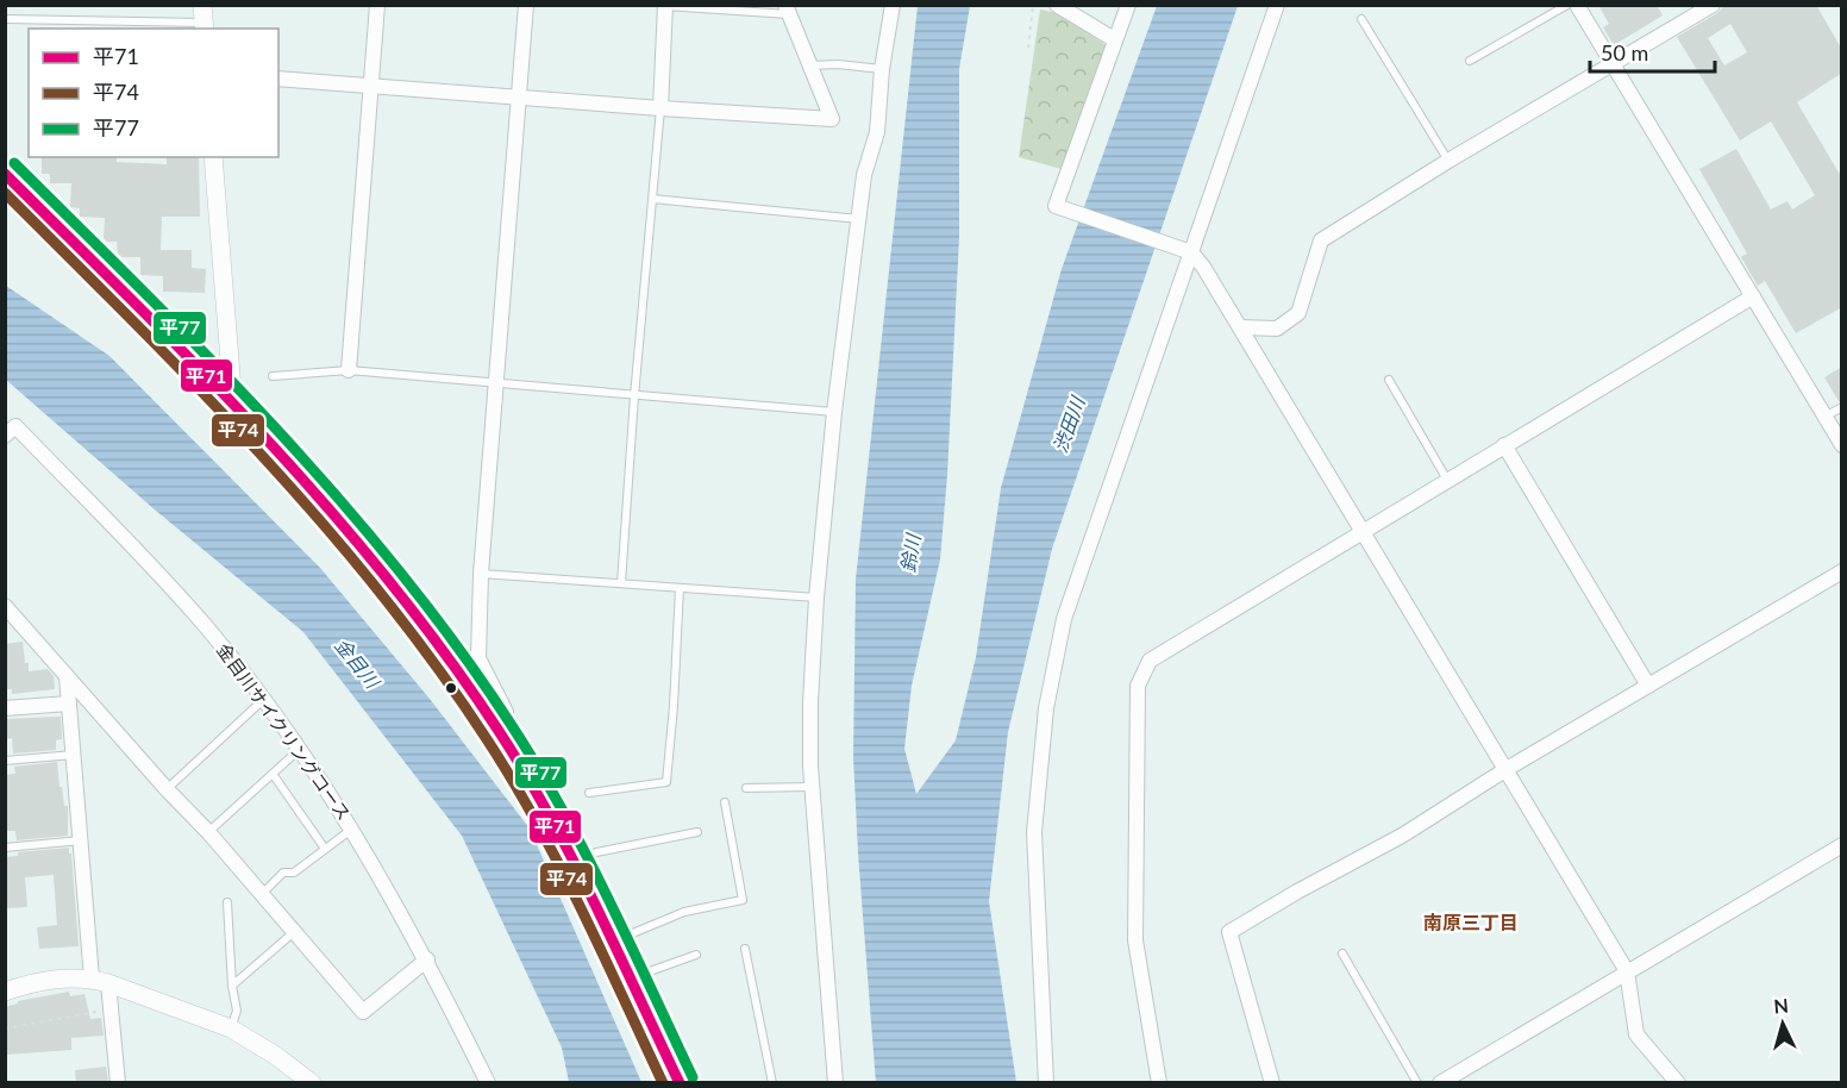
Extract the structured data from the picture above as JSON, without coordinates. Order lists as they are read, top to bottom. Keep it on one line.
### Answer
{"streets":{"street":["金目川サイクリングコース"]},"districts":["南原三丁目"],"water":["渋田川","鈴川","金目川"],"lines":["transit line 平77","transit line 平71","transit line 平74"],"legend":["平71","平74","平77"],"scale_bar":"50 m","north":"top"}
